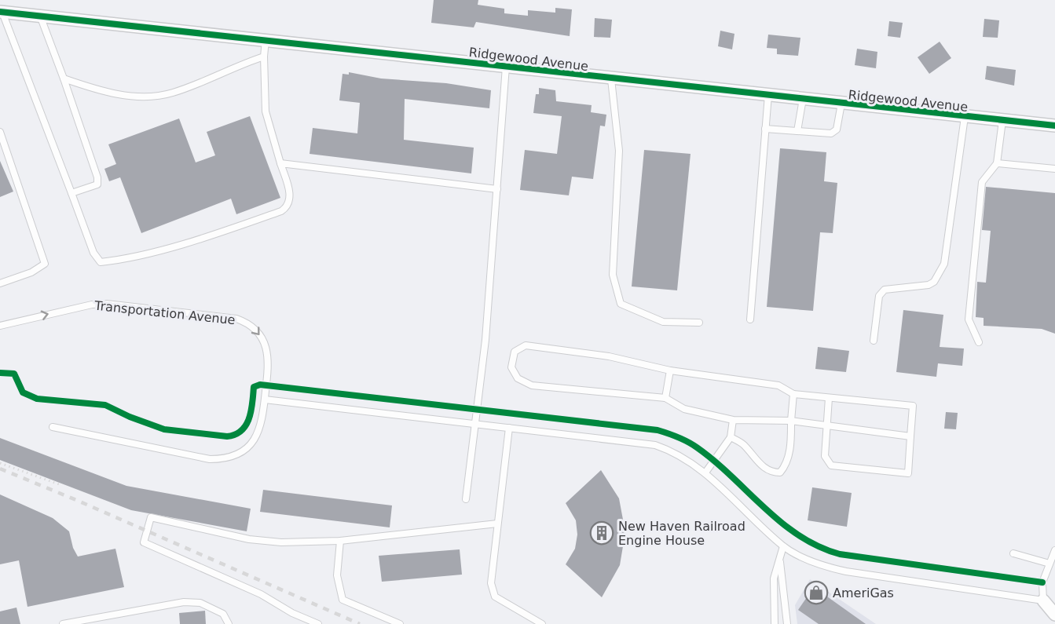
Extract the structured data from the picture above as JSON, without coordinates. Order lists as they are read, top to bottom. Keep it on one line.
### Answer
{"streets":{"street":["Ridgewood Avenue"],"lane":["Transportation Avenue"]},"one_way":["Transportation Avenue"],"places":{"building":["New Haven Railroad Engine House"],"shop":["AmeriGas"]}}
